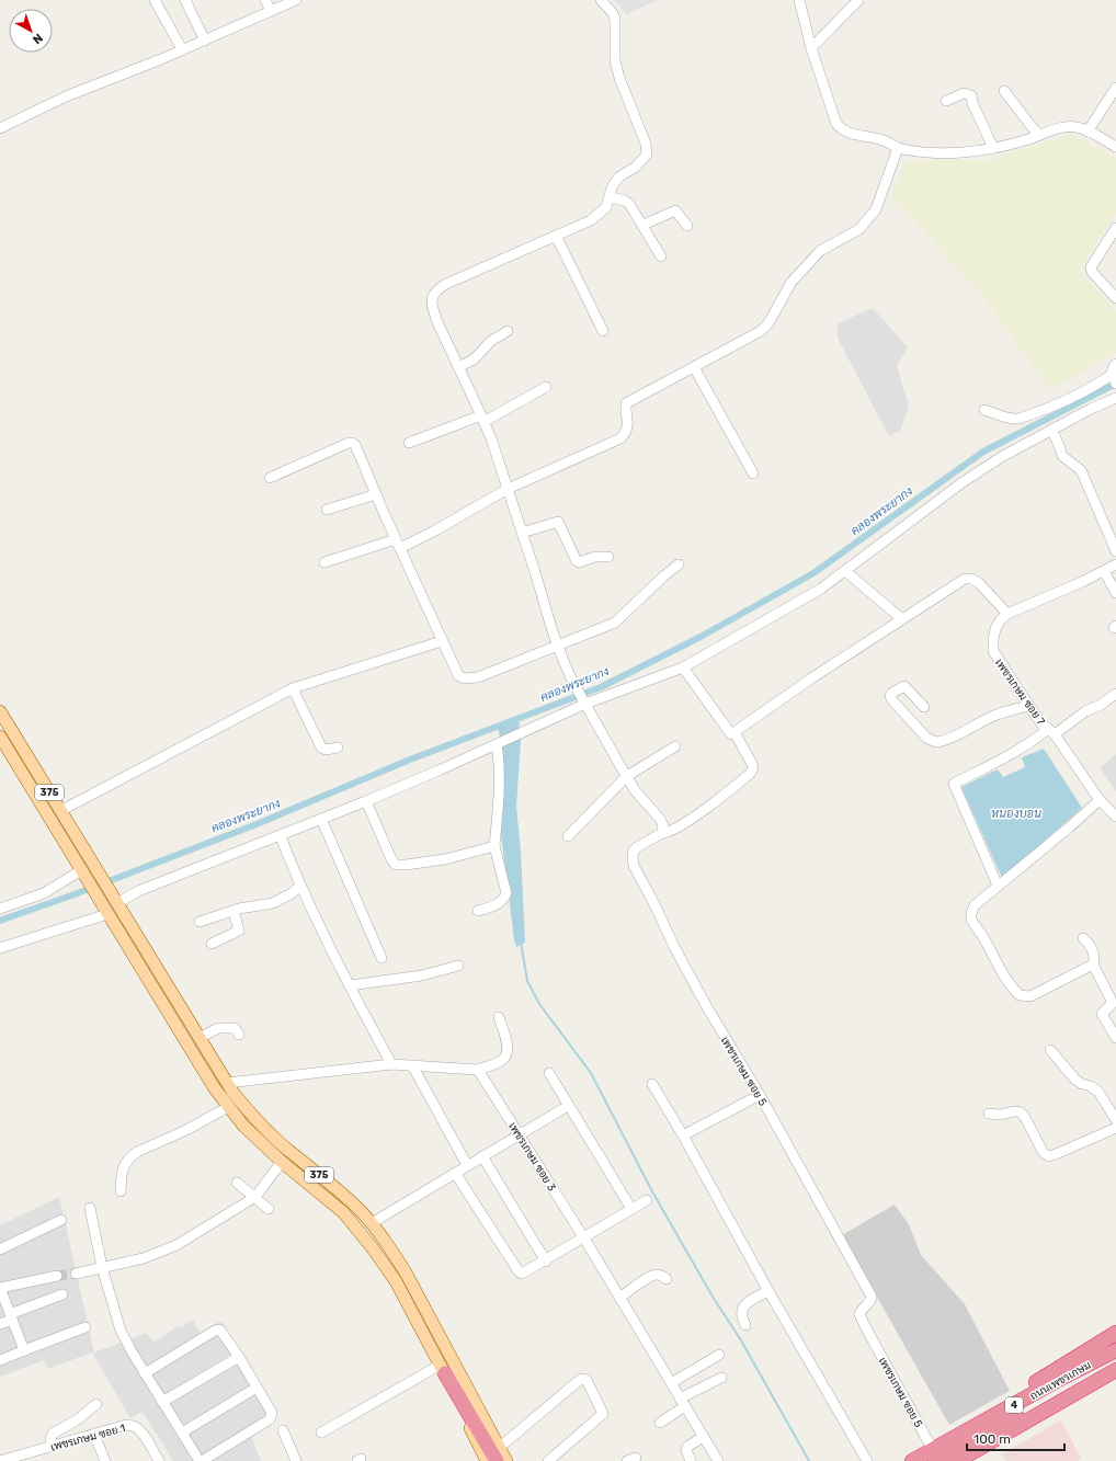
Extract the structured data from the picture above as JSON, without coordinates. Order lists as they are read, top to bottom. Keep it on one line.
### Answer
{"streets":{"highway":["ถนนเพชรเกษม","4"],"main road":["375"],"street":["เพชรเกษม ซอย 7","เพชรเกษม ซอย 5","เพชรเกษม ซอย 3","เพชรเกษม ซอย 1"]},"crossings":[["เพชรเกษม ซอย 5","ถนนเพชรเกษม"]],"water":["คลองพระยากง","หนองบอน"],"scale_bar":"100 m","north":"bottom right"}
